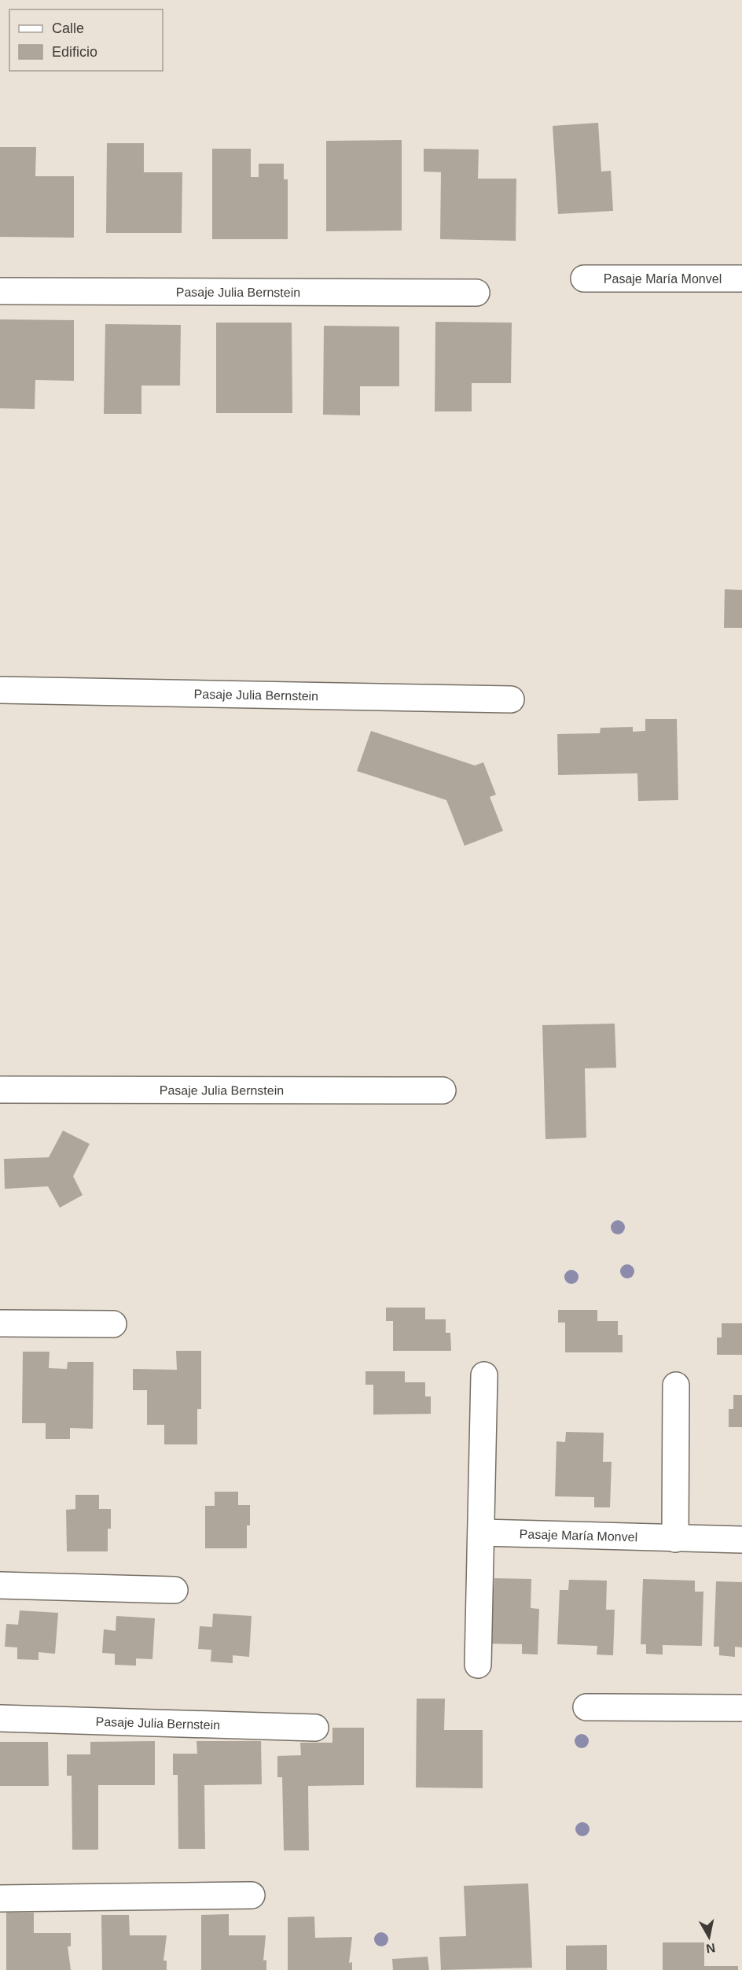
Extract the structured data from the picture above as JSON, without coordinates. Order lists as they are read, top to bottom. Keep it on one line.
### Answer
{"streets":{"street":["Pasaje María Monvel","Pasaje Julia Bernstein"]},"legend":["Calle","Edificio"],"north":"bottom"}
